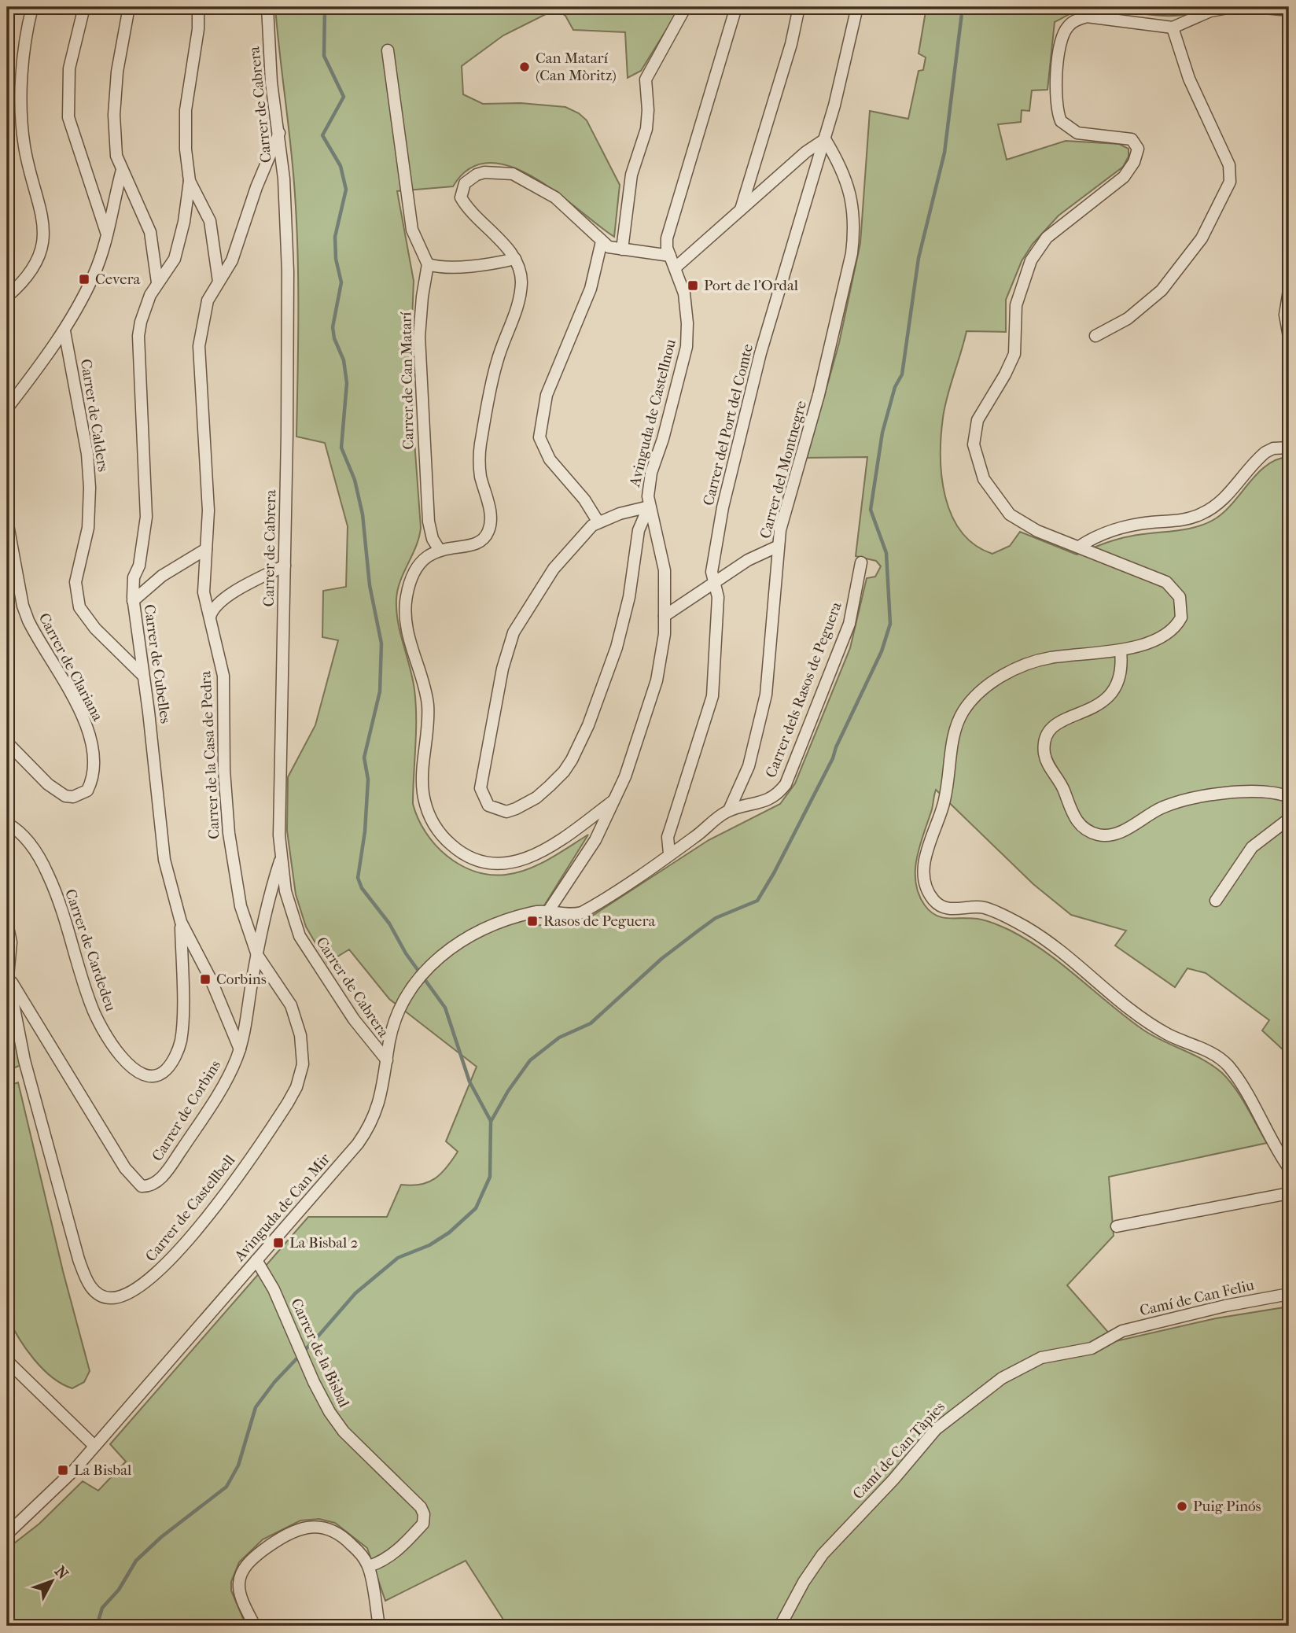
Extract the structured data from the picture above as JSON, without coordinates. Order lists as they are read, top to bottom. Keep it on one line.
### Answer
{"streets":{"street":["Carrer de Cabrera","Carrer de Can Matarí","Avinguda de Castellnou","Carrer de Calders","Carrer del Port del Comte","Carrer del Montnegre","Carrer de Cubelles","Carrer de Clariana","Carrer dels Rasos de Peguera","Carrer de la Casa de Pedra","Carrer de Cardedeu","Carrer de Corbins","Avinguda de Can Mir","Carrer de Castellbell","Camí de Can Feliu","Carrer de la Bisbal","Camí de Can Tàpies"]},"crossings":[["Carrer de Cabrera","Carrer de Corbins"],["Carrer de Cabrera","Avinguda de Can Mir"],["Avinguda de Castellnou","Carrer dels Rasos de Peguera"],["Avinguda de Castellnou","Avinguda de Can Mir"],["Carrer de Calders","Carrer de Cubelles"],["Carrer del Port del Comte","Carrer del Montnegre"],["Carrer del Port del Comte","Carrer dels Rasos de Peguera"],["Carrer del Montnegre","Carrer dels Rasos de Peguera"],["Carrer de Cubelles","Carrer de Cardedeu"],["Carrer de Cubelles","Carrer de Corbins"],["Carrer dels Rasos de Peguera","Avinguda de Can Mir"],["Carrer de la Casa de Pedra","Carrer de Corbins"],["Carrer de la Casa de Pedra","Carrer de Castellbell"],["Carrer de Corbins","Carrer de Castellbell"],["Avinguda de Can Mir","Carrer de la Bisbal"],["Camí de Can Feliu","Camí de Can Tàpies"]],"places":{"other":["Can Matarí (Can Mòritz)","Puig Pinós"],"transit":["Cevera","Port de l'Ordal","Rasos de Peguera","Corbins","La Bisbal 2","La Bisbal"]},"north":"top right"}
